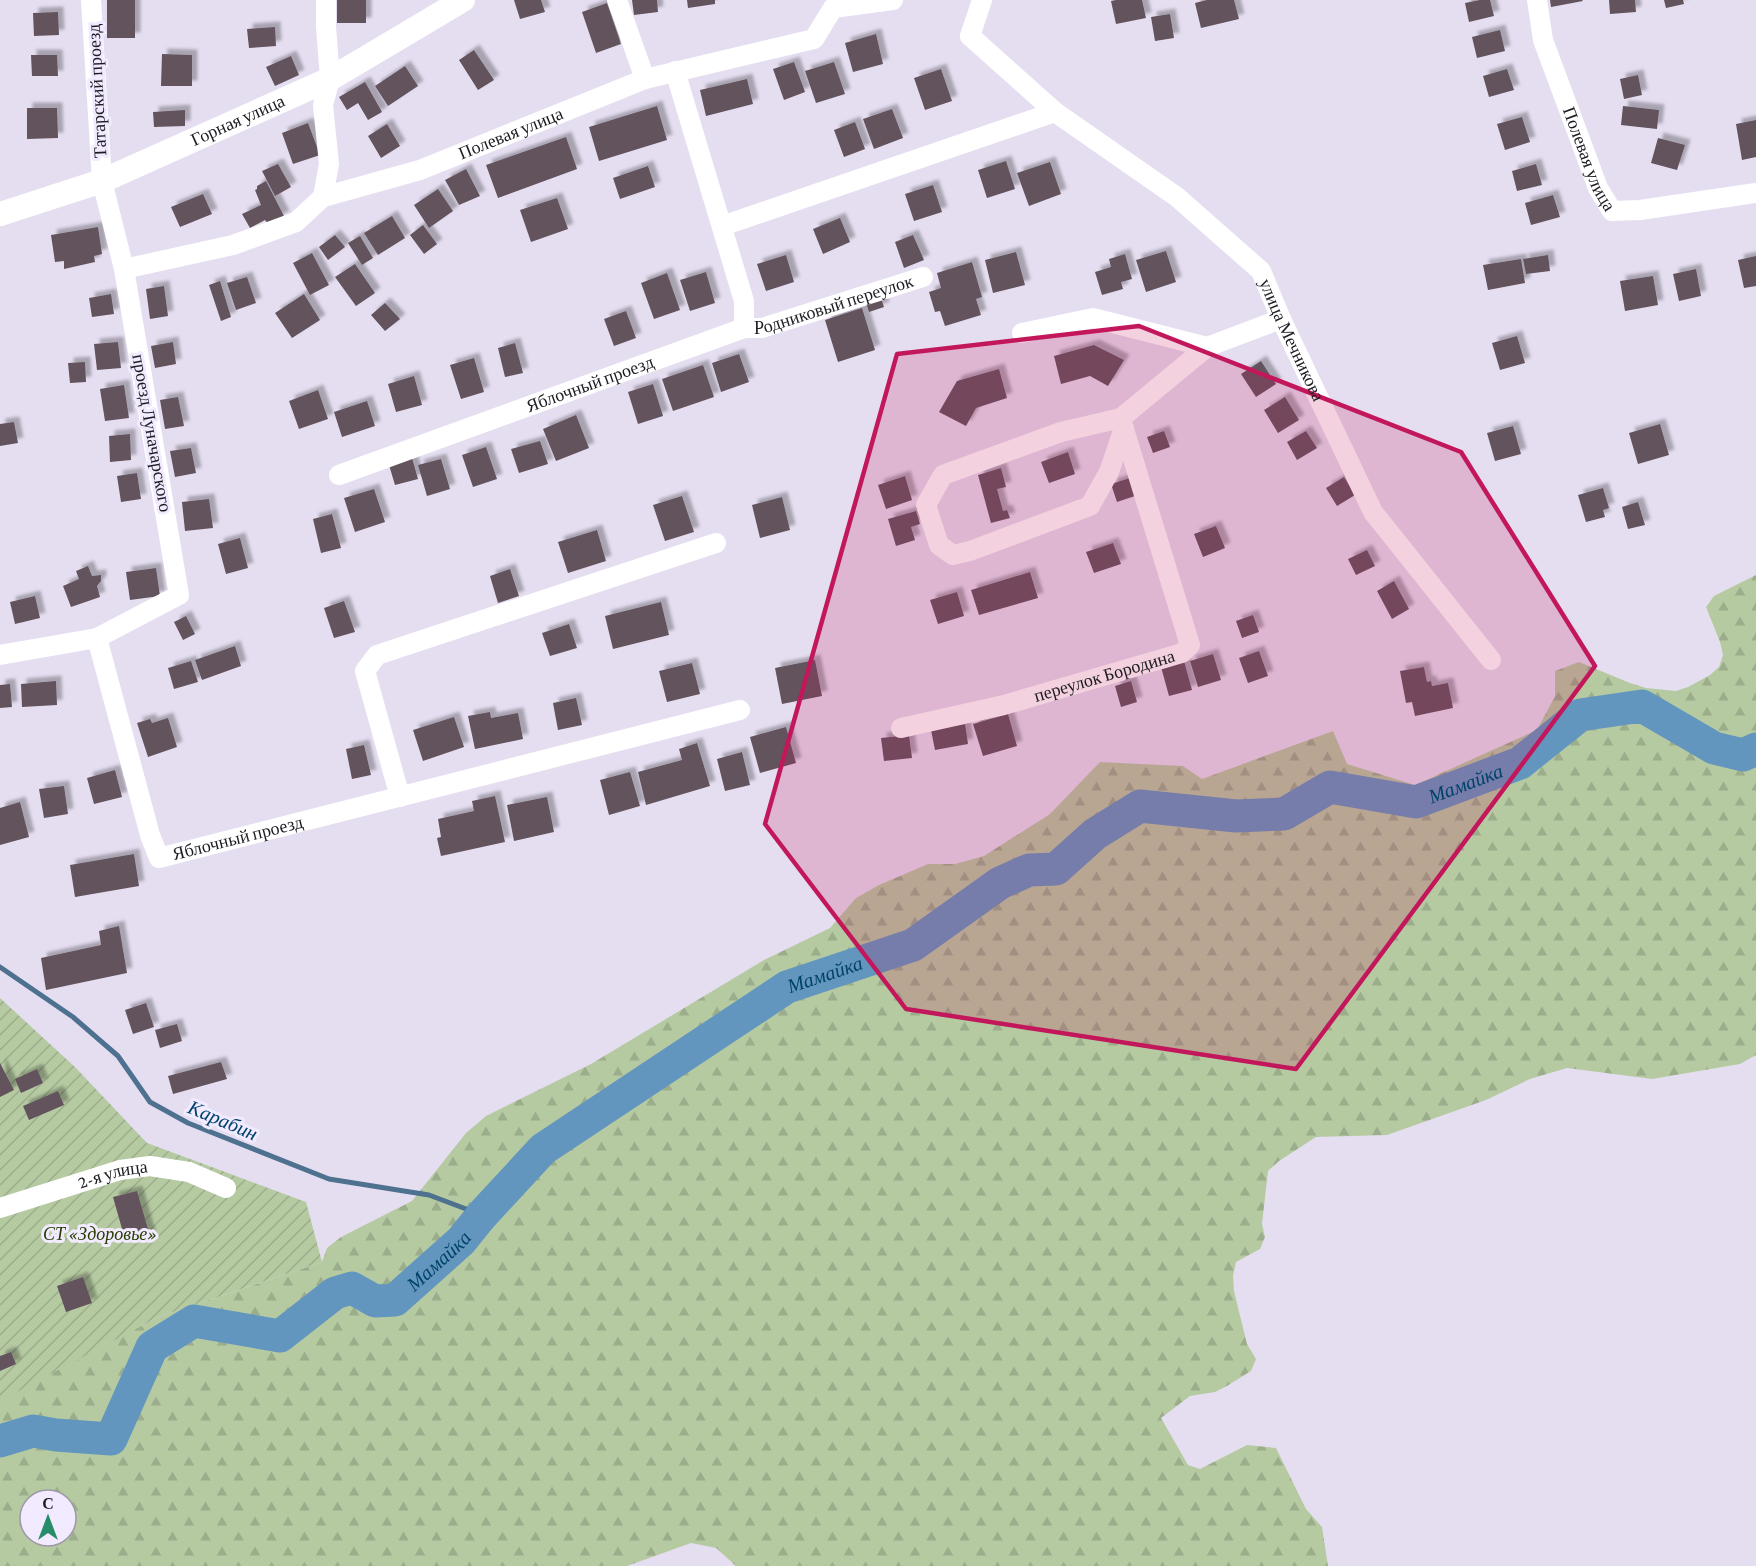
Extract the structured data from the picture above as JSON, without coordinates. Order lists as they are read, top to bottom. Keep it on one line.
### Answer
{"streets":{"street":["Татарский проезд","Горная улица","Полевая улица","Родниковый переулок","улица Мечникова","Яблочный проезд","проезд Луначарского","переулок Бородина","2-я улица"]},"crossings":[["Татарский проезд","Горная улица"],["Татарский проезд","проезд Луначарского"],["Горная улица","проезд Луначарского"],["Полевая улица","проезд Луначарского"],["Родниковый переулок","Яблочный проезд"],["Яблочный проезд","проезд Луначарского"]],"water":["Мамайка","Карабин"],"parks":["СТ «Здоровье»"],"north":"top"}
